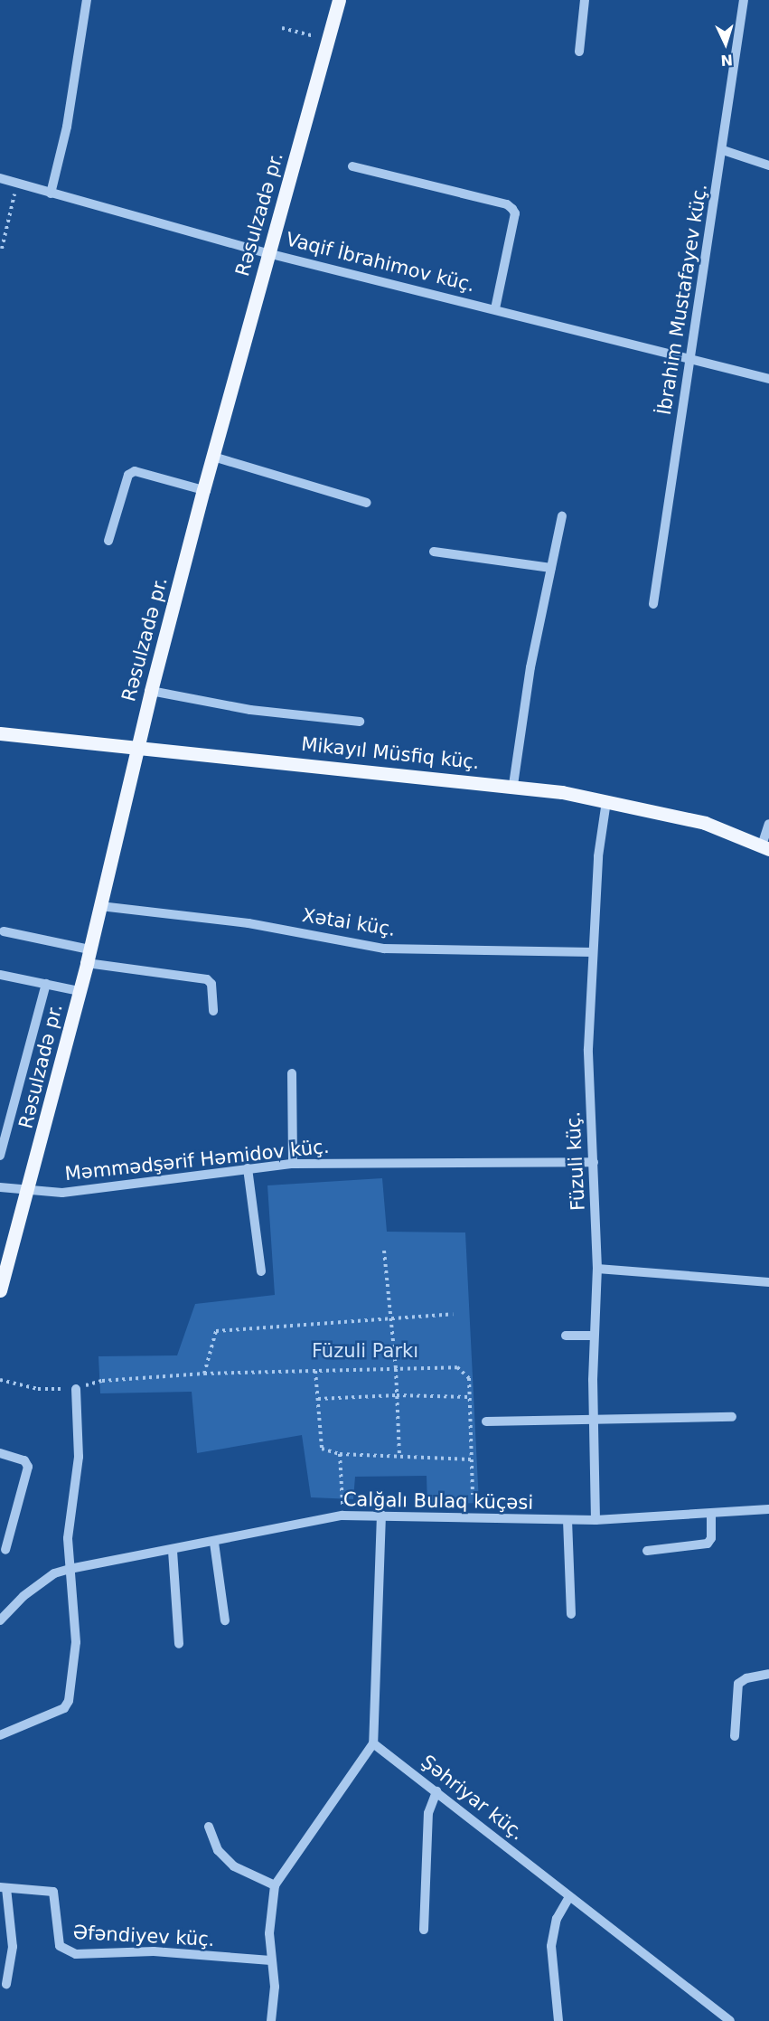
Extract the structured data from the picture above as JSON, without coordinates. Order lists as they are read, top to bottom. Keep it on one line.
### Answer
{"streets":{"main road":["Rəsulzadə pr.","Mikayıl Müsfiq küç."],"street":["Vaqif İbrahimov küç.","İbrahim Mustafayev küç.","Xətai küç.","Məmmədşərif Həmidov küç.","Füzuli küç.","Calğalı Bulaq küçəsi","Şəhriyar küç.","Əfəndiyev küç."]},"crossings":[["Rəsulzadə pr.","Vaqif İbrahimov küç."],["Rəsulzadə pr.","Mikayıl Müsfiq küç."],["Rəsulzadə pr.","Xətai küç."],["Rəsulzadə pr.","Məmmədşərif Həmidov küç."],["Vaqif İbrahimov küç.","İbrahim Mustafayev küç."],["Mikayıl Müsfiq küç.","Füzuli küç."],["Xətai küç.","Füzuli küç."],["Məmmədşərif Həmidov küç.","Füzuli küç."],["Füzuli küç.","Calğalı Bulaq küçəsi"]],"parks":["Füzuli Parkı"],"north":"bottom"}
